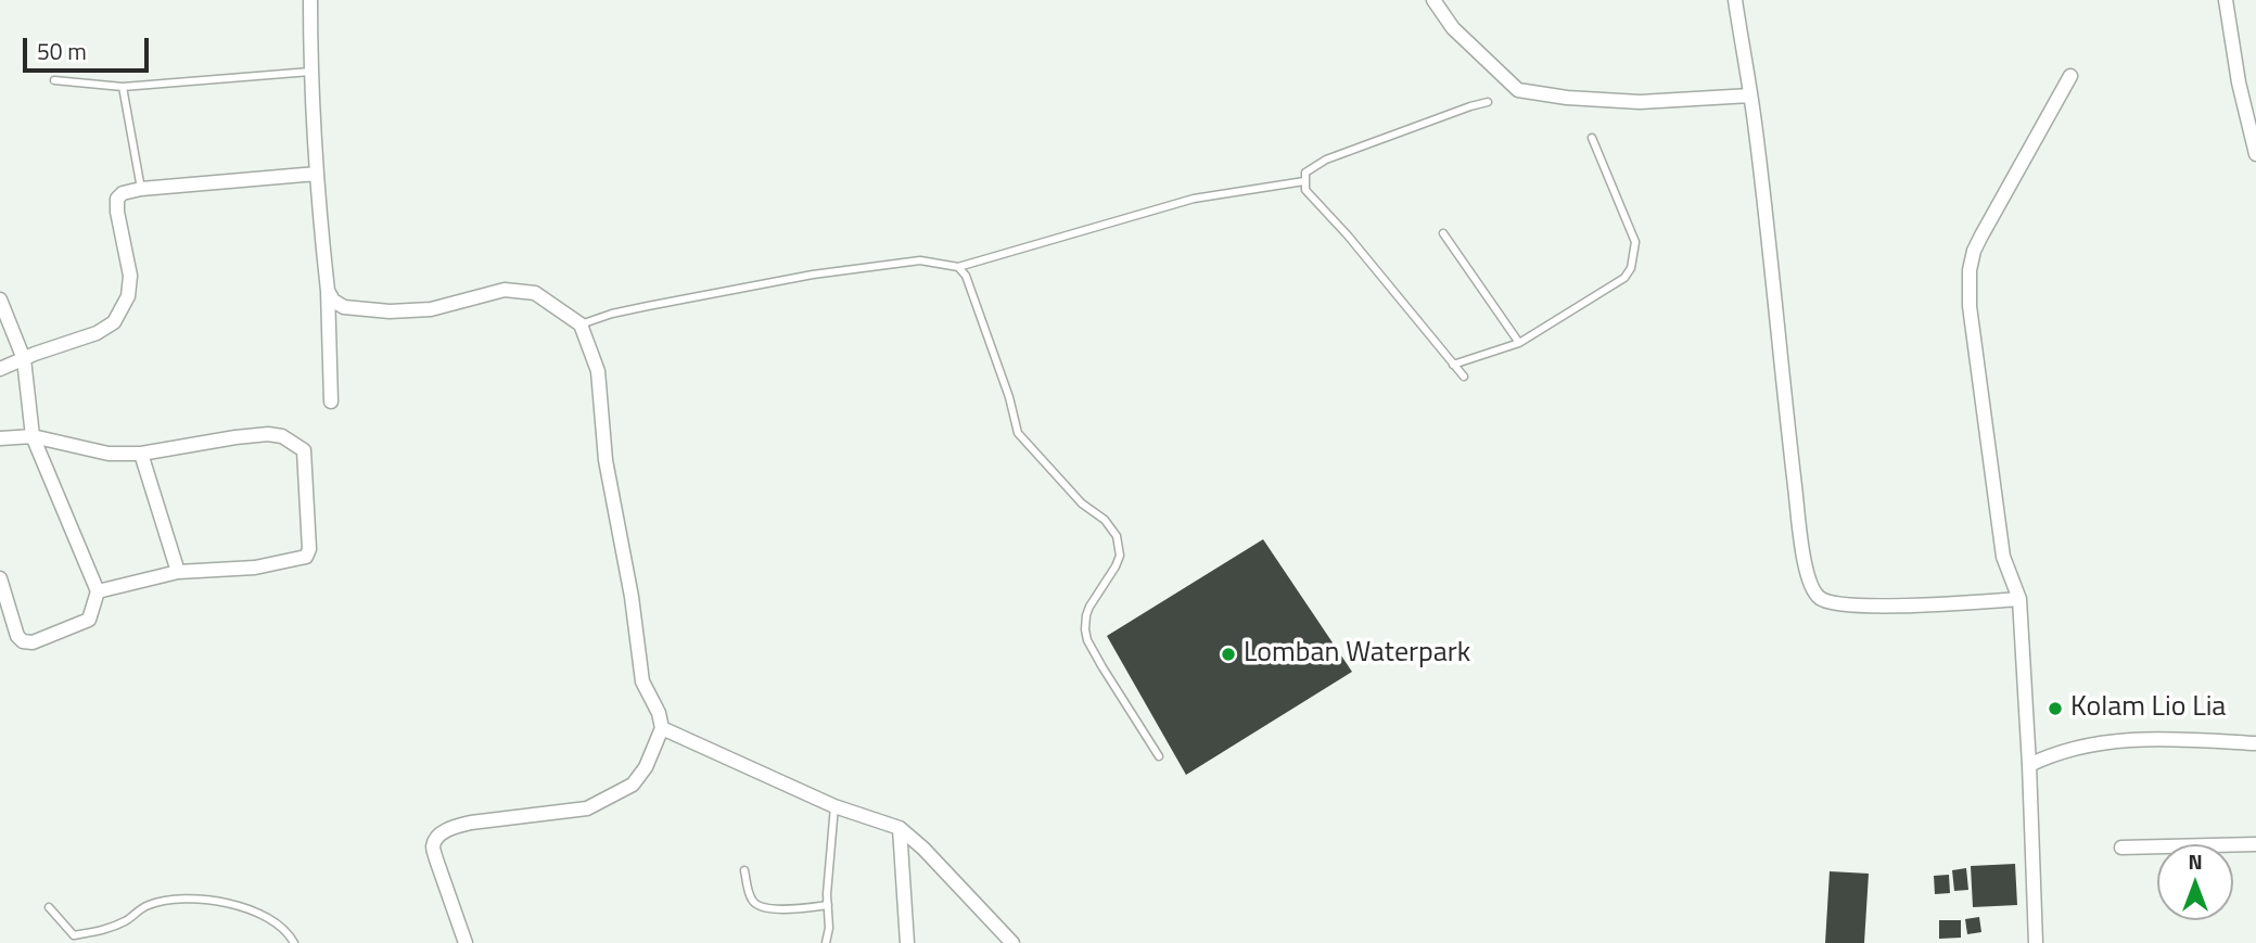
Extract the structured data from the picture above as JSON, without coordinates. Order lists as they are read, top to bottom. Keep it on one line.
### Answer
{"places":["Lomban Waterpark","Kolam Lio Lia"],"scale_bar":"50 m","north":"top"}
